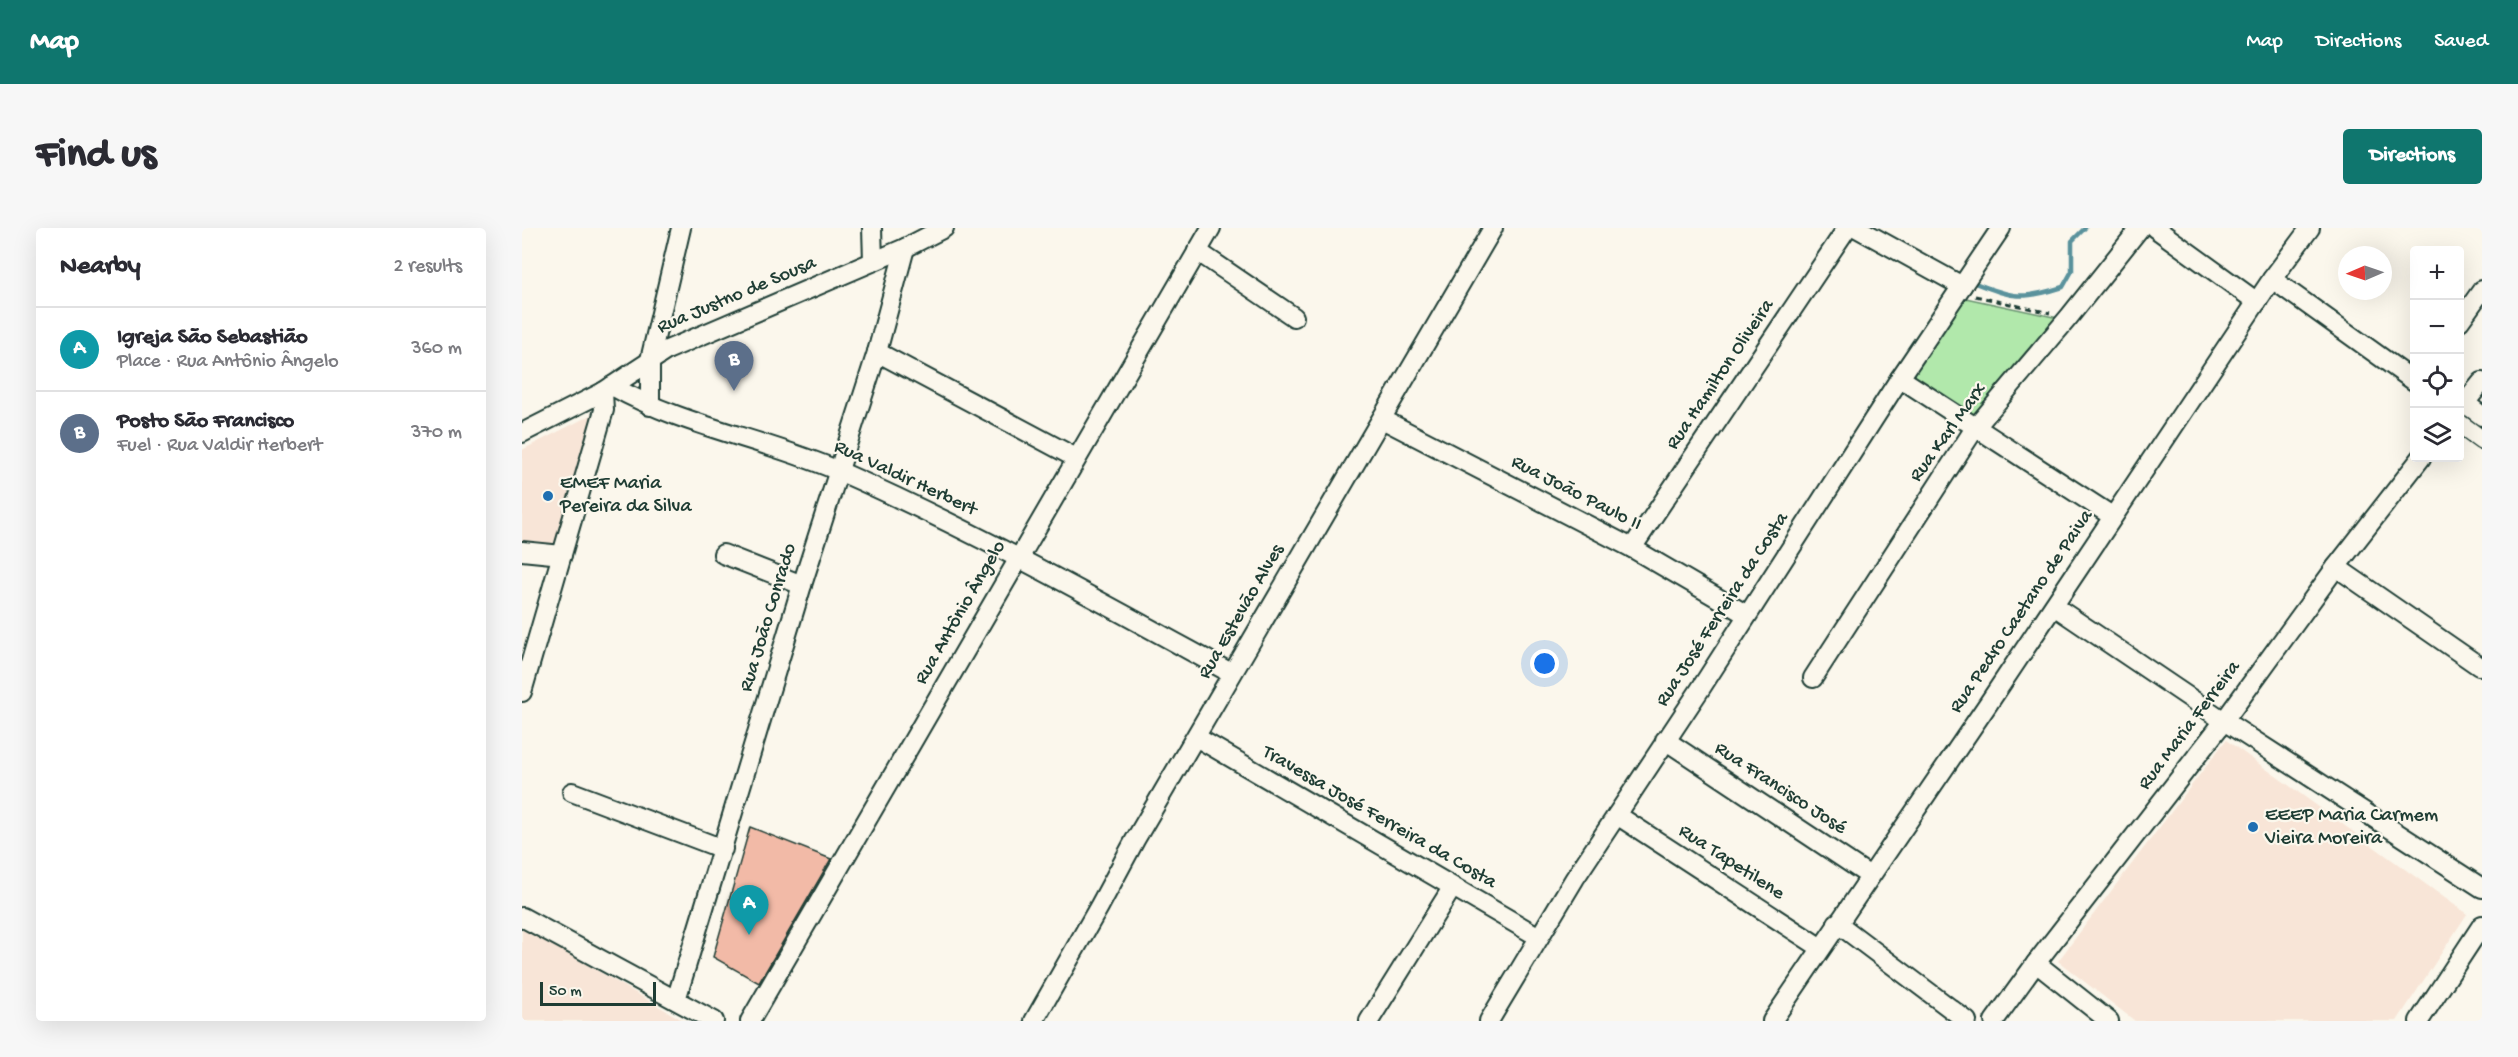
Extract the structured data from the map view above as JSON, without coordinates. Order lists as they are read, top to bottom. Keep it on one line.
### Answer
{"streets":{"street":["Rua Justno de Sousa","Rua Hamilton Oliveira","Rua Karl Marx","Rua Valdir Herbert","Rua João Paulo II","Rua José Ferreira da Costa","Rua Estevão Alves","Rua Pedro Caetano de Paiva","Rua Antônio Ângelo","Rua João Conrado","Rua Maria Ferreira","Rua Francisco José","Travessa José Ferreira da Costa","Rua Tapetilene"]},"crossings":[["Rua Justno de Sousa","Rua Valdir Herbert"],["Rua Justno de Sousa","Rua João Conrado"],["Rua Hamilton Oliveira","Rua João Paulo II"],["Rua Valdir Herbert","Rua Estevão Alves"],["Rua Valdir Herbert","Rua Antônio Ângelo"],["Rua Valdir Herbert","Rua João Conrado"],["Rua João Paulo II","Rua José Ferreira da Costa"],["Rua João Paulo II","Rua Estevão Alves"],["Rua José Ferreira da Costa","Rua Francisco José"],["Rua José Ferreira da Costa","Travessa José Ferreira da Costa"],["Rua José Ferreira da Costa","Rua Tapetilene"],["Rua Estevão Alves","Travessa José Ferreira da Costa"],["Rua Pedro Caetano de Paiva","Rua Francisco José"],["Rua Pedro Caetano de Paiva","Rua Tapetilene"]],"places":["EMEF Maria Pereira da Silva","EEEP Maria Carmem Vieira Moreira"],"scale_bar":"50 m","north":"left","page":{"header":"Map","nav":["Map","Directions","Saved"],"buttons":"Directions","title":"Find us","heading":["Nearby","2 results"],"map_buttons":["+","−"],"list":[{"mark":"A","name":"Igreja São Sebastião","note":"Place · Rua Antônio Ângelo","value":"360 m"},{"mark":"B","name":"Posto São Francisco","note":"Fuel · Rua Valdir Herbert","value":"370 m"}],"pins":["B","A"],"scale":"50 m"}}
